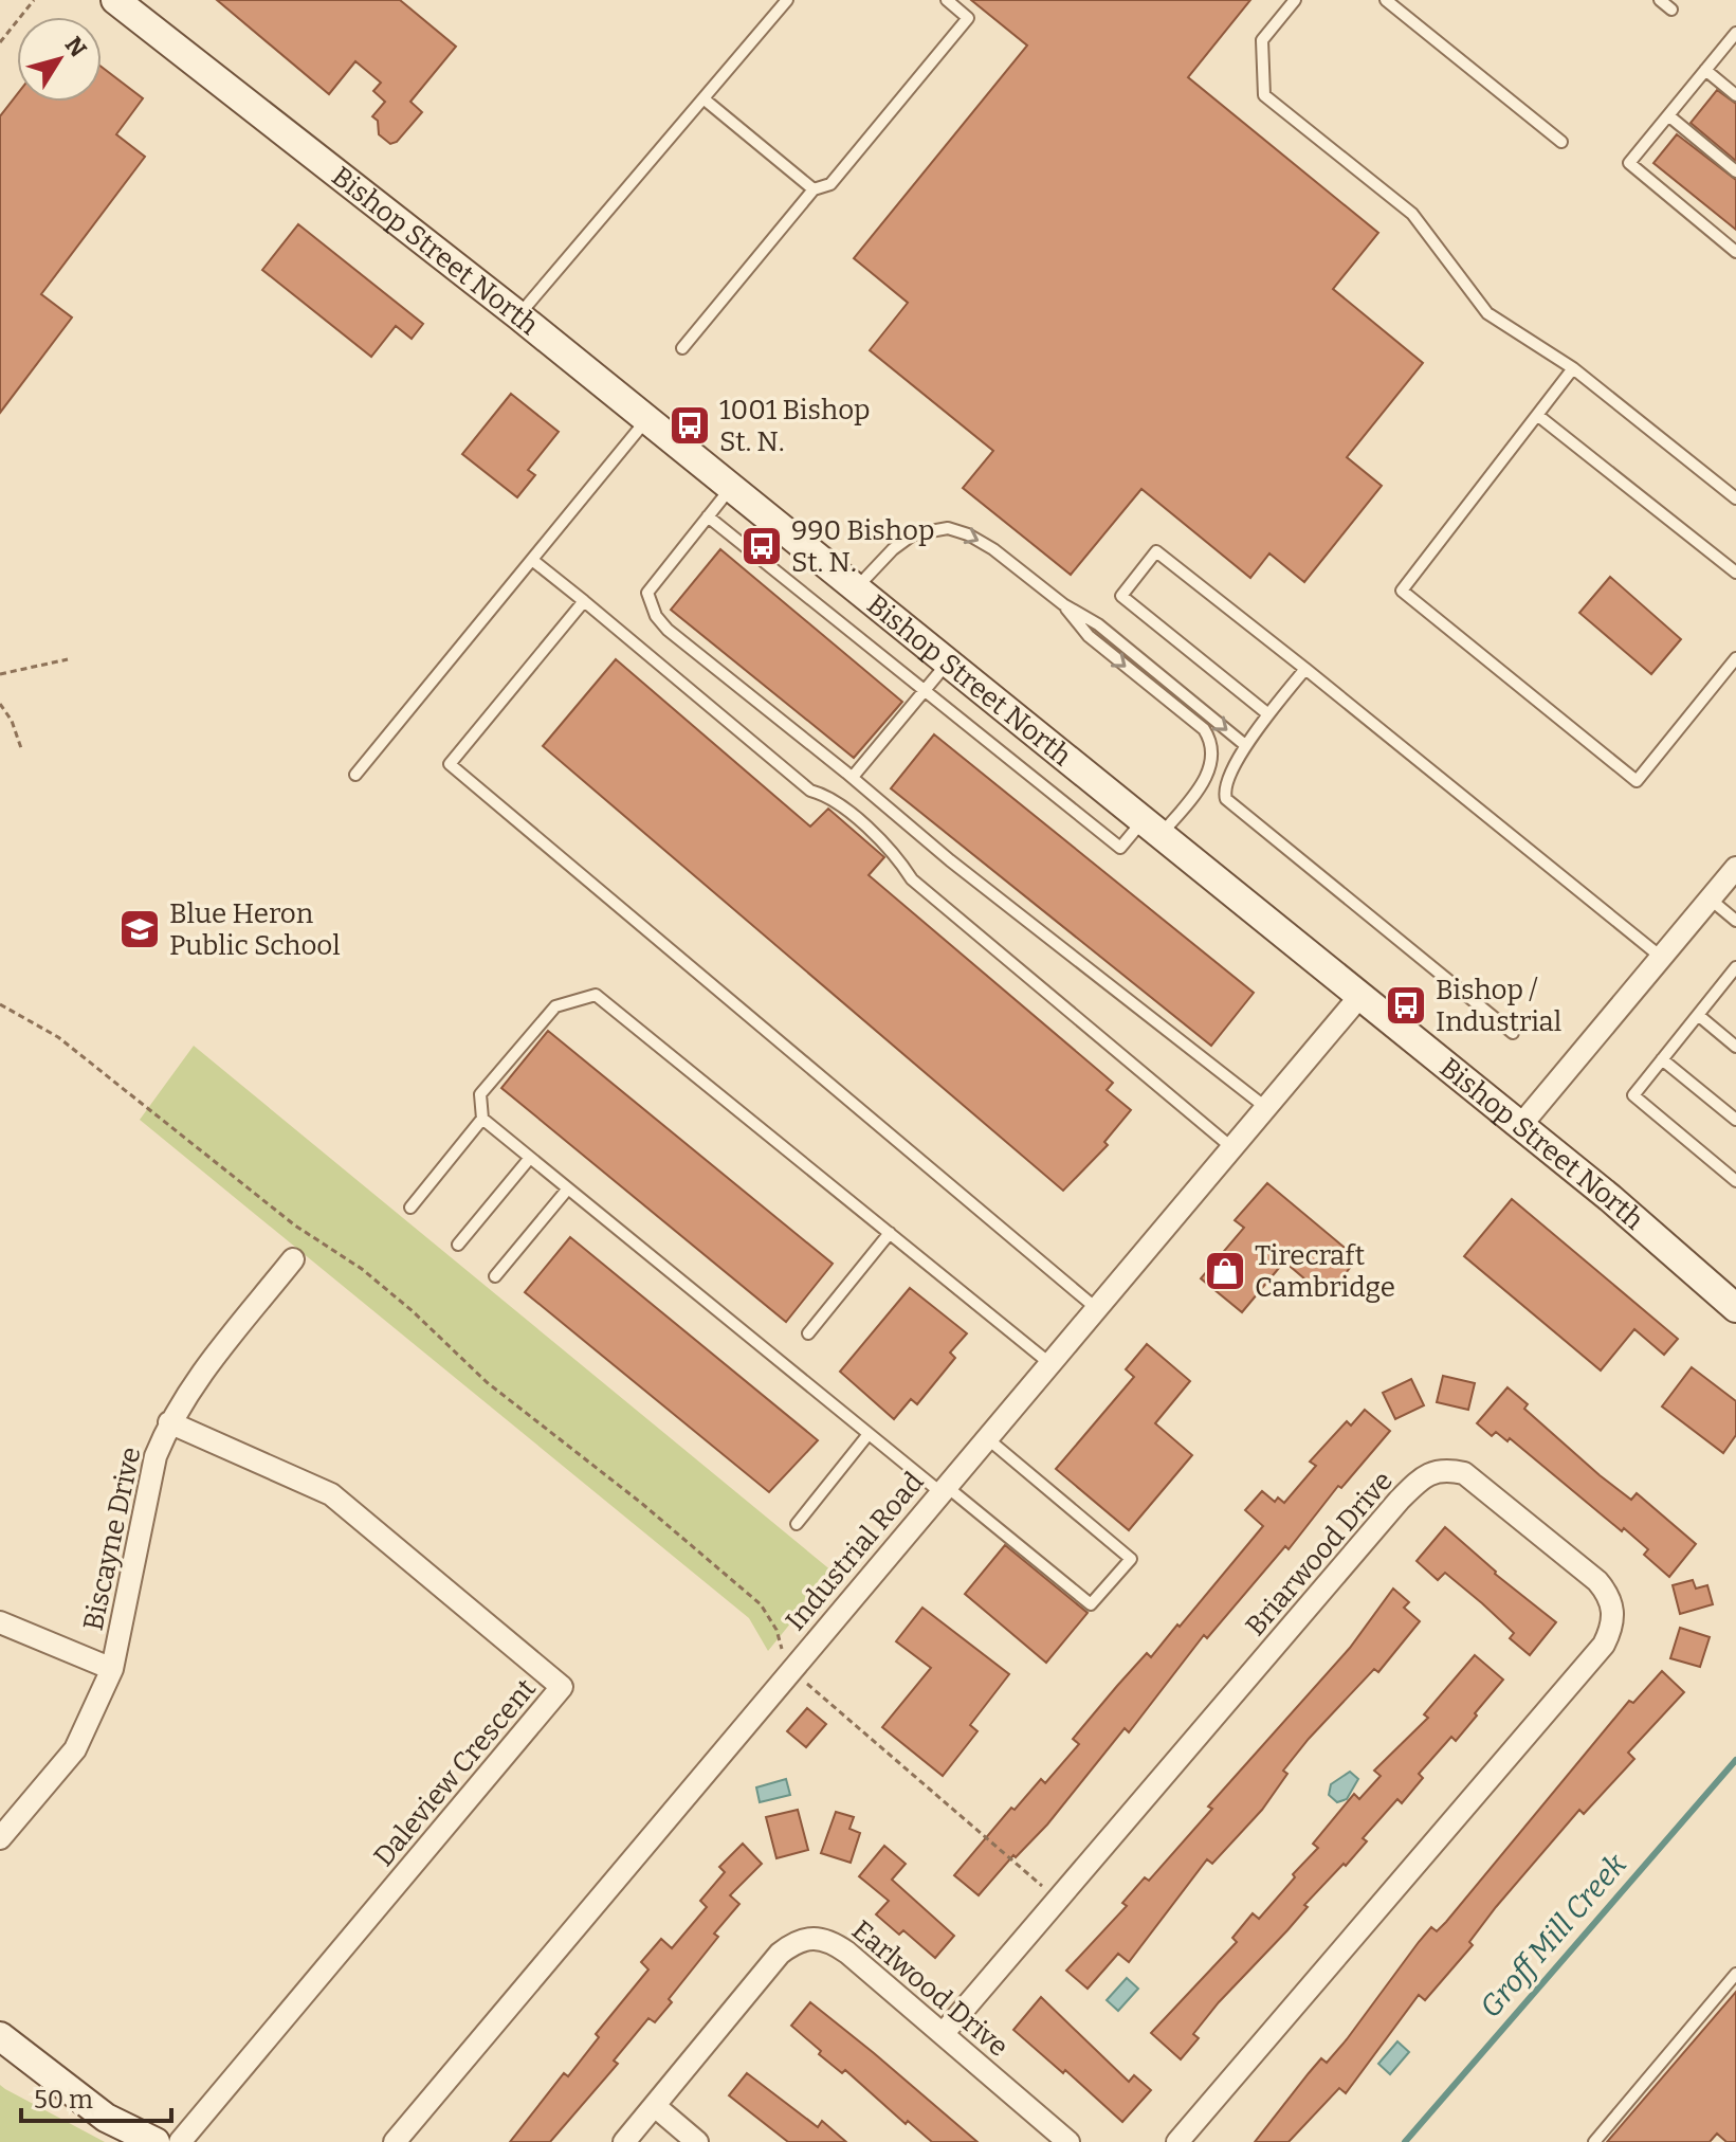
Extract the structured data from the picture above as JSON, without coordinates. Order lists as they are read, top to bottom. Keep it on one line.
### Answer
{"streets":{"main road":["Bishop Street North"],"street":["Biscayne Drive","Industrial Road","Briarwood Drive","Daleview Crescent","Earlwood Drive"]},"crossings":[["Bishop Street North","Industrial Road"],["Biscayne Drive","Daleview Crescent"],["Briarwood Drive","Earlwood Drive"]],"water":["Groff Mill Creek"],"places":{"bus stop":["1001 Bishop St. N.","990 Bishop St. N.","Bishop / Industrial"],"school or university":["Blue Heron Public School"],"shop":["Tirecraft Cambridge"]},"scale_bar":"50 m","north":"top right"}
